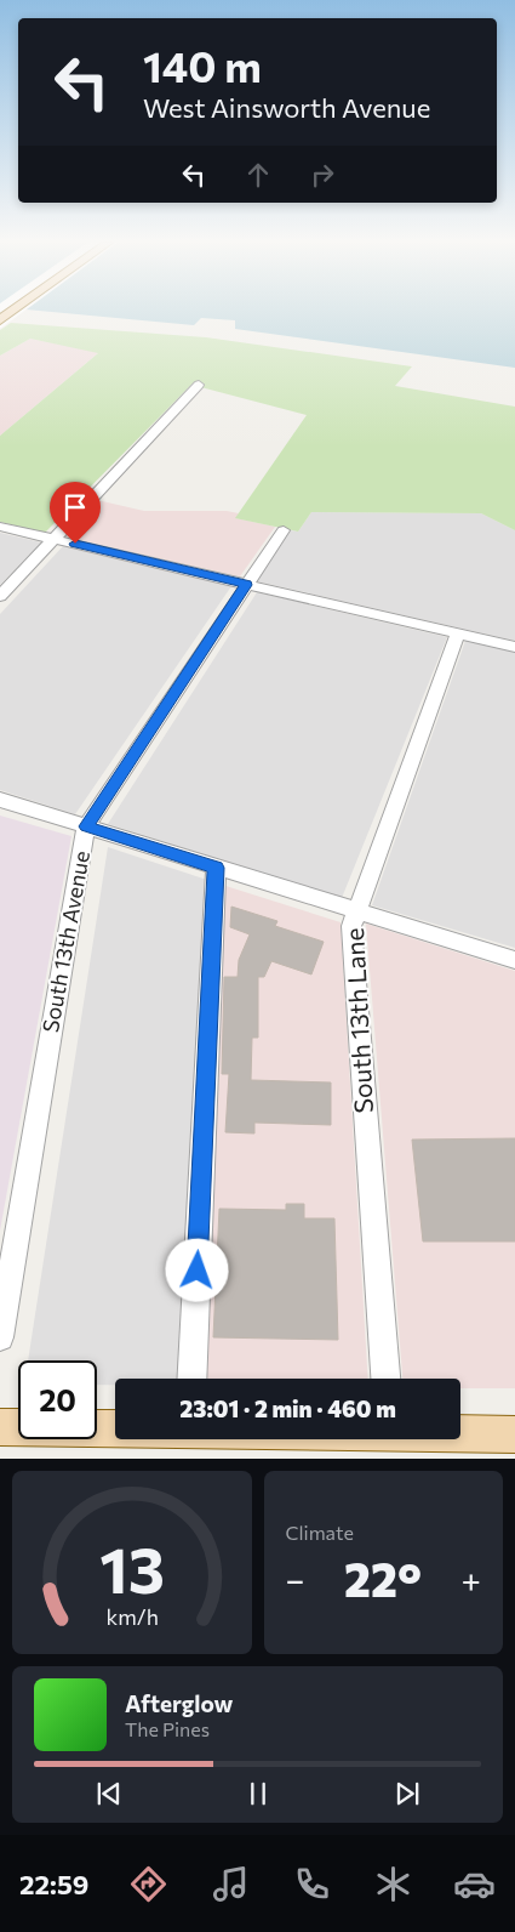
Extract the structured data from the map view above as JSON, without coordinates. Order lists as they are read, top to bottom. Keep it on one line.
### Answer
{"streets":{"street":["South 13th Avenue","South 13th Lane"]},"page":{"turn":["140 m","West Ainsworth Avenue"],"limit":"20","trip":"23:01 · 2 min · 460 m","tile":"Climate","heat":["−","22°","+"],"song":["Afterglow","The Pines"],"tabs":"22:59","gauge":["13","km/h"]}}
